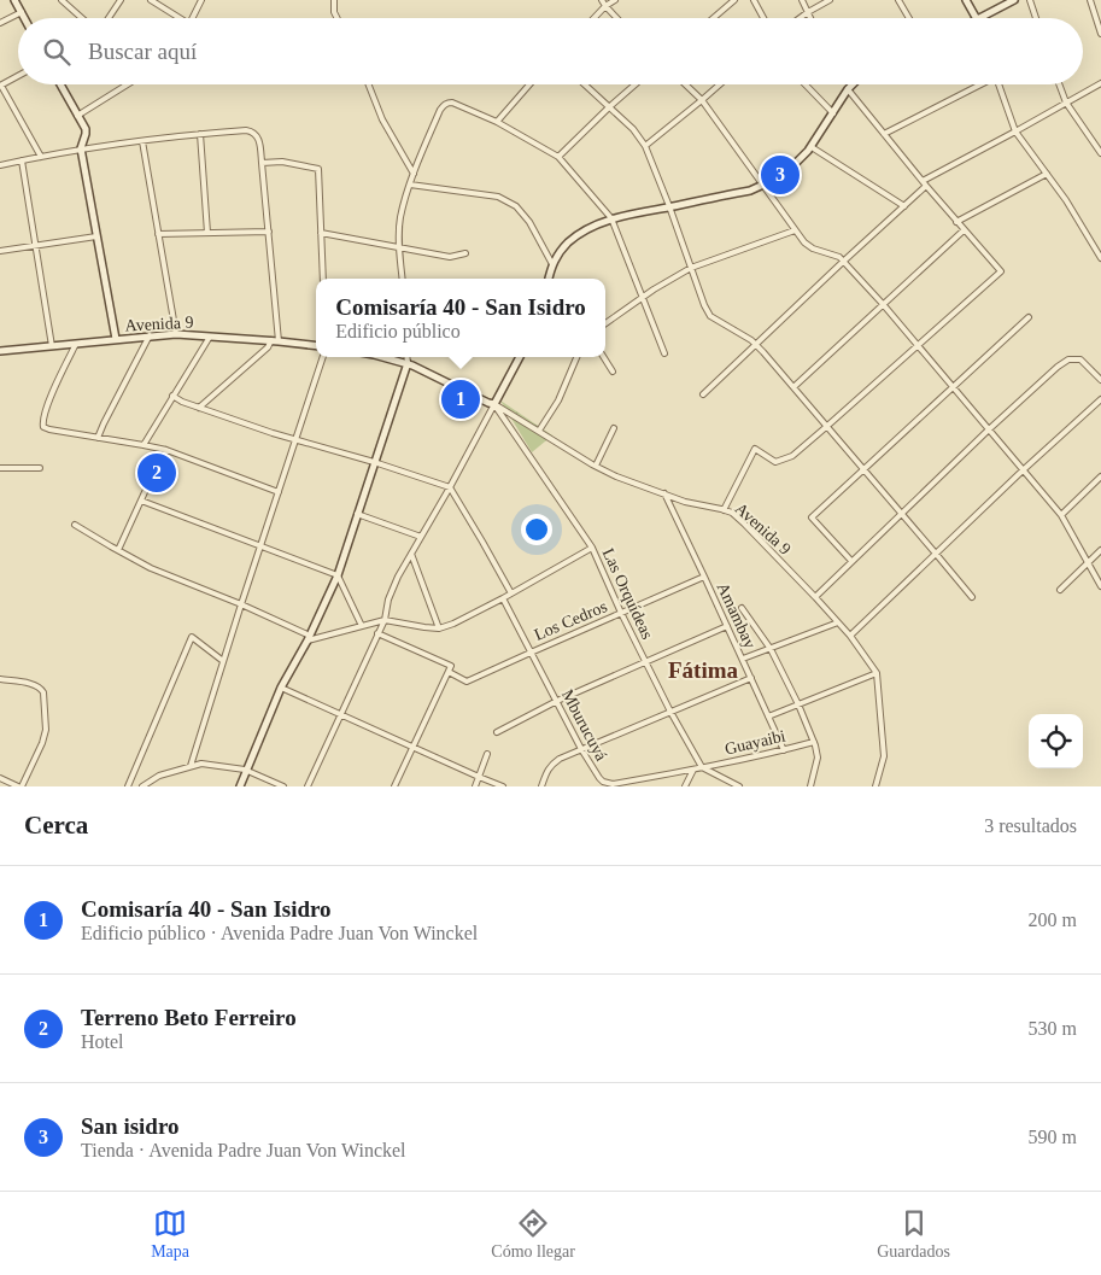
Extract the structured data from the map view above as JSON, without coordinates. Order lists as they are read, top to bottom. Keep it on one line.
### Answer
{"streets":{"main road":["Avenida 9"],"street":["Las Orquídeas","Amambay","Los Cedros","Mburucuyá","Guayaibi"]},"crossings":[["Avenida 9","Las Orquídeas"],["Avenida 9","Amambay"],["Las Orquídeas","Los Cedros"],["Las Orquídeas","Guayaibi"],["Amambay","Los Cedros"],["Amambay","Guayaibi"],["Los Cedros","Mburucuyá"],["Mburucuyá","Guayaibi"]],"districts":["Fátima"],"page":{"search":"Buscar aquí","pins":["3","1","2"],"popup":["Comisaría 40 - San Isidro","Edificio público"],"heading":["Cerca","3 resultados"],"list":[{"mark":"1","name":"Comisaría 40 - San Isidro","note":"Edificio público · Avenida Padre Juan Von Winckel","value":"200 m"},{"mark":"2","name":"Terreno Beto Ferreiro","note":"Hotel","value":"530 m"},{"mark":"3","name":"San isidro","note":"Tienda · Avenida Padre Juan Von Winckel","value":"590 m"}],"nav":["Mapa","Cómo llegar","Guardados"]}}
